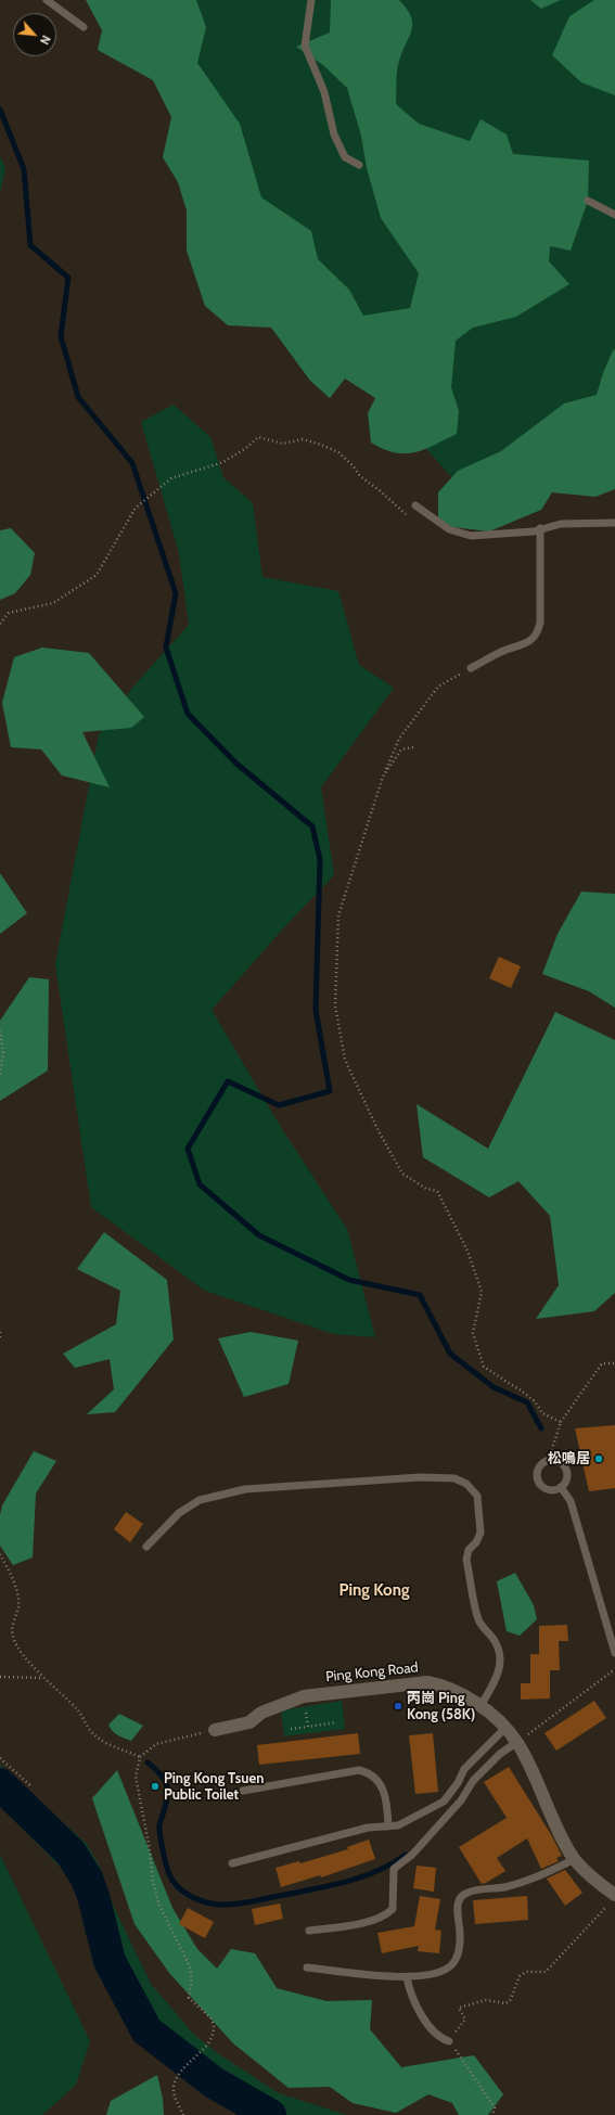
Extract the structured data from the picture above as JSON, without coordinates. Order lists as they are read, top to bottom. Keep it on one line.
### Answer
{"streets":{"street":["Ping Kong Road"]},"districts":["Ping Kong"],"places":["松鳴居","丙崗 Ping Kong (58K)","Ping Kong Tsuen Public Toilet"],"north":"bottom right"}
